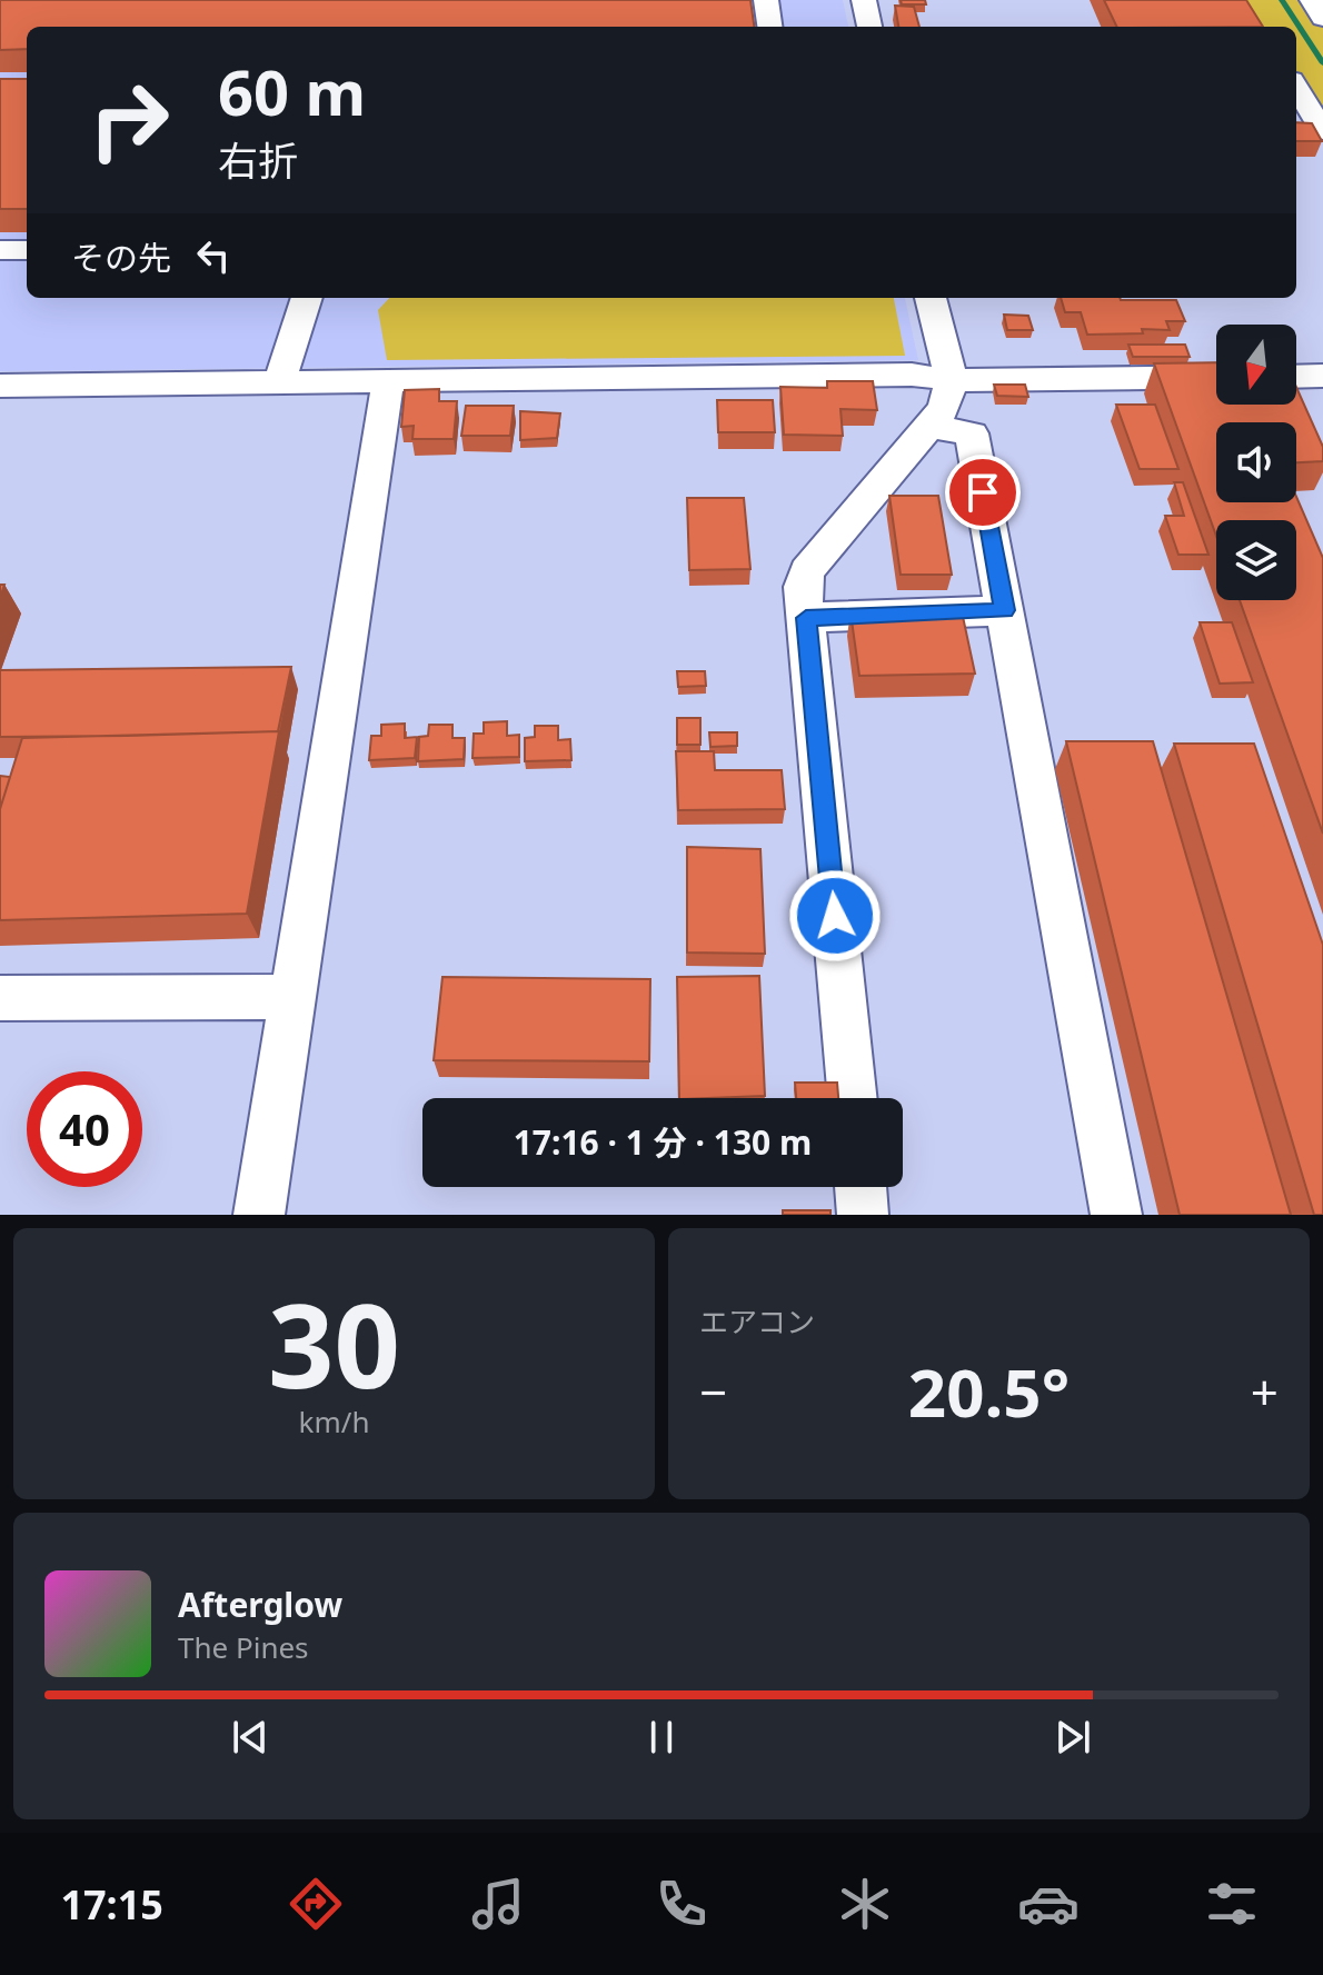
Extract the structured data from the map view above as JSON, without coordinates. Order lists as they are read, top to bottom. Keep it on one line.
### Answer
{"north":"bottom","page":{"turn":["60 m","右折"],"then":"その先","limit":"40","trip":"17:16 · 1 分 · 130 m","tile":[["30","km/h"],"エアコン"],"heat":["−","20.5°","+"],"song":["Afterglow","The Pines"],"tabs":"17:15"}}
